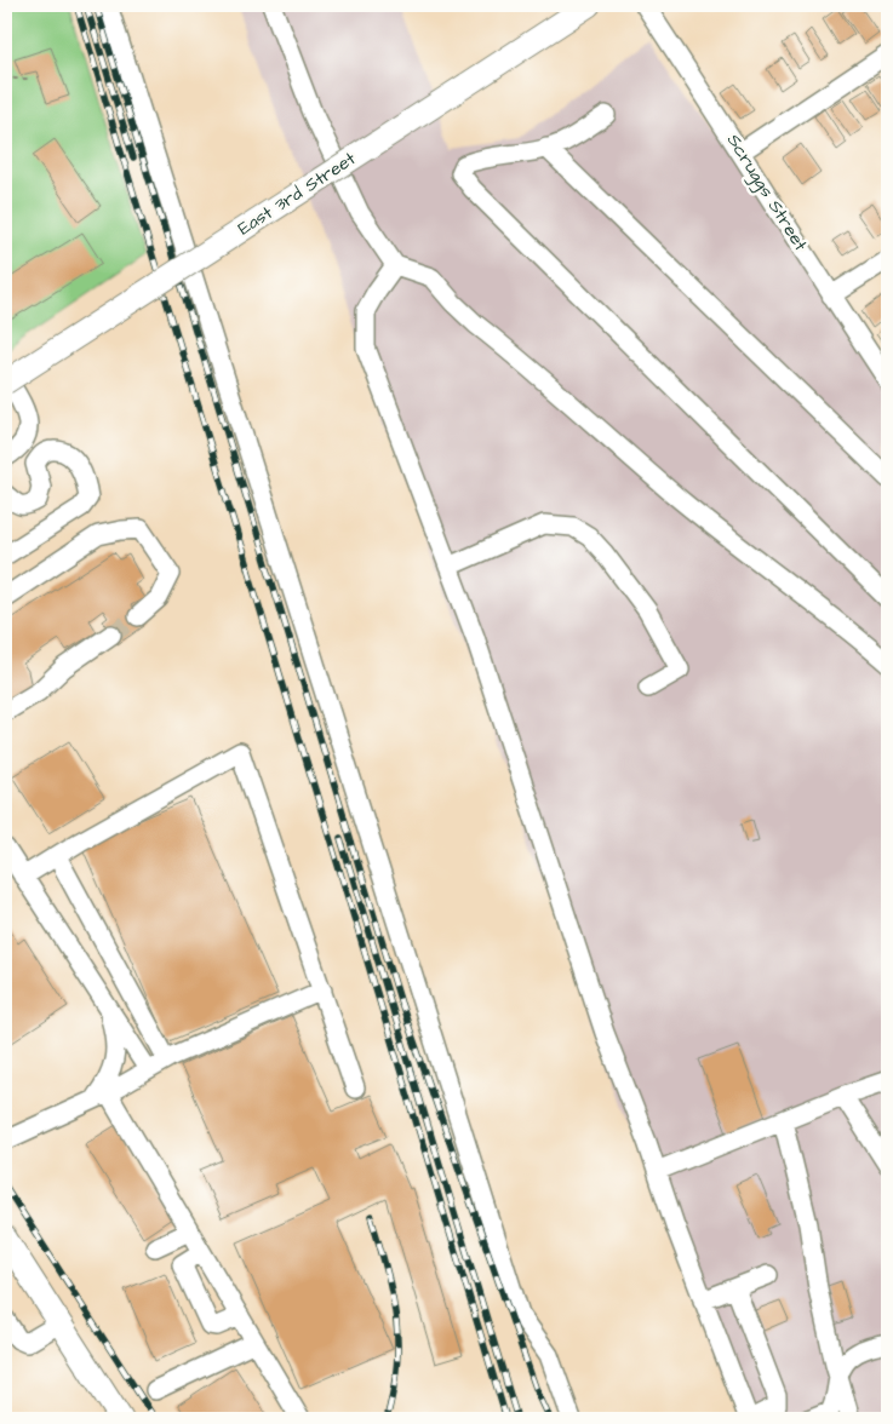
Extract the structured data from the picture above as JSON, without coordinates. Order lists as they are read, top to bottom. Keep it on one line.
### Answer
{"streets":{"main road":["East 3rd Street"],"street":["Scruggs Street"]}}
